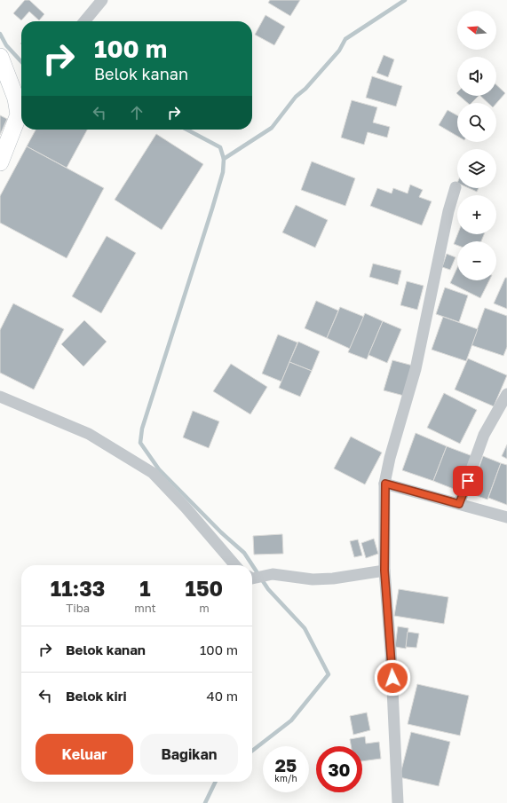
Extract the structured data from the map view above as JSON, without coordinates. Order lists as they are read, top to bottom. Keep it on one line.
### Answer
{"north":"left","page":{"map_buttons":["+","−"],"turn":["100 m","Belok kanan"],"eta":["11:33","Tiba","1","mnt","150","m"],"list":[{"name":"Belok kanan","value":"100 m"},{"name":"Belok kiri","value":"40 m"}],"buttons":["Keluar","Bagikan"],"speed":"25 km/h","limit":"30"}}
